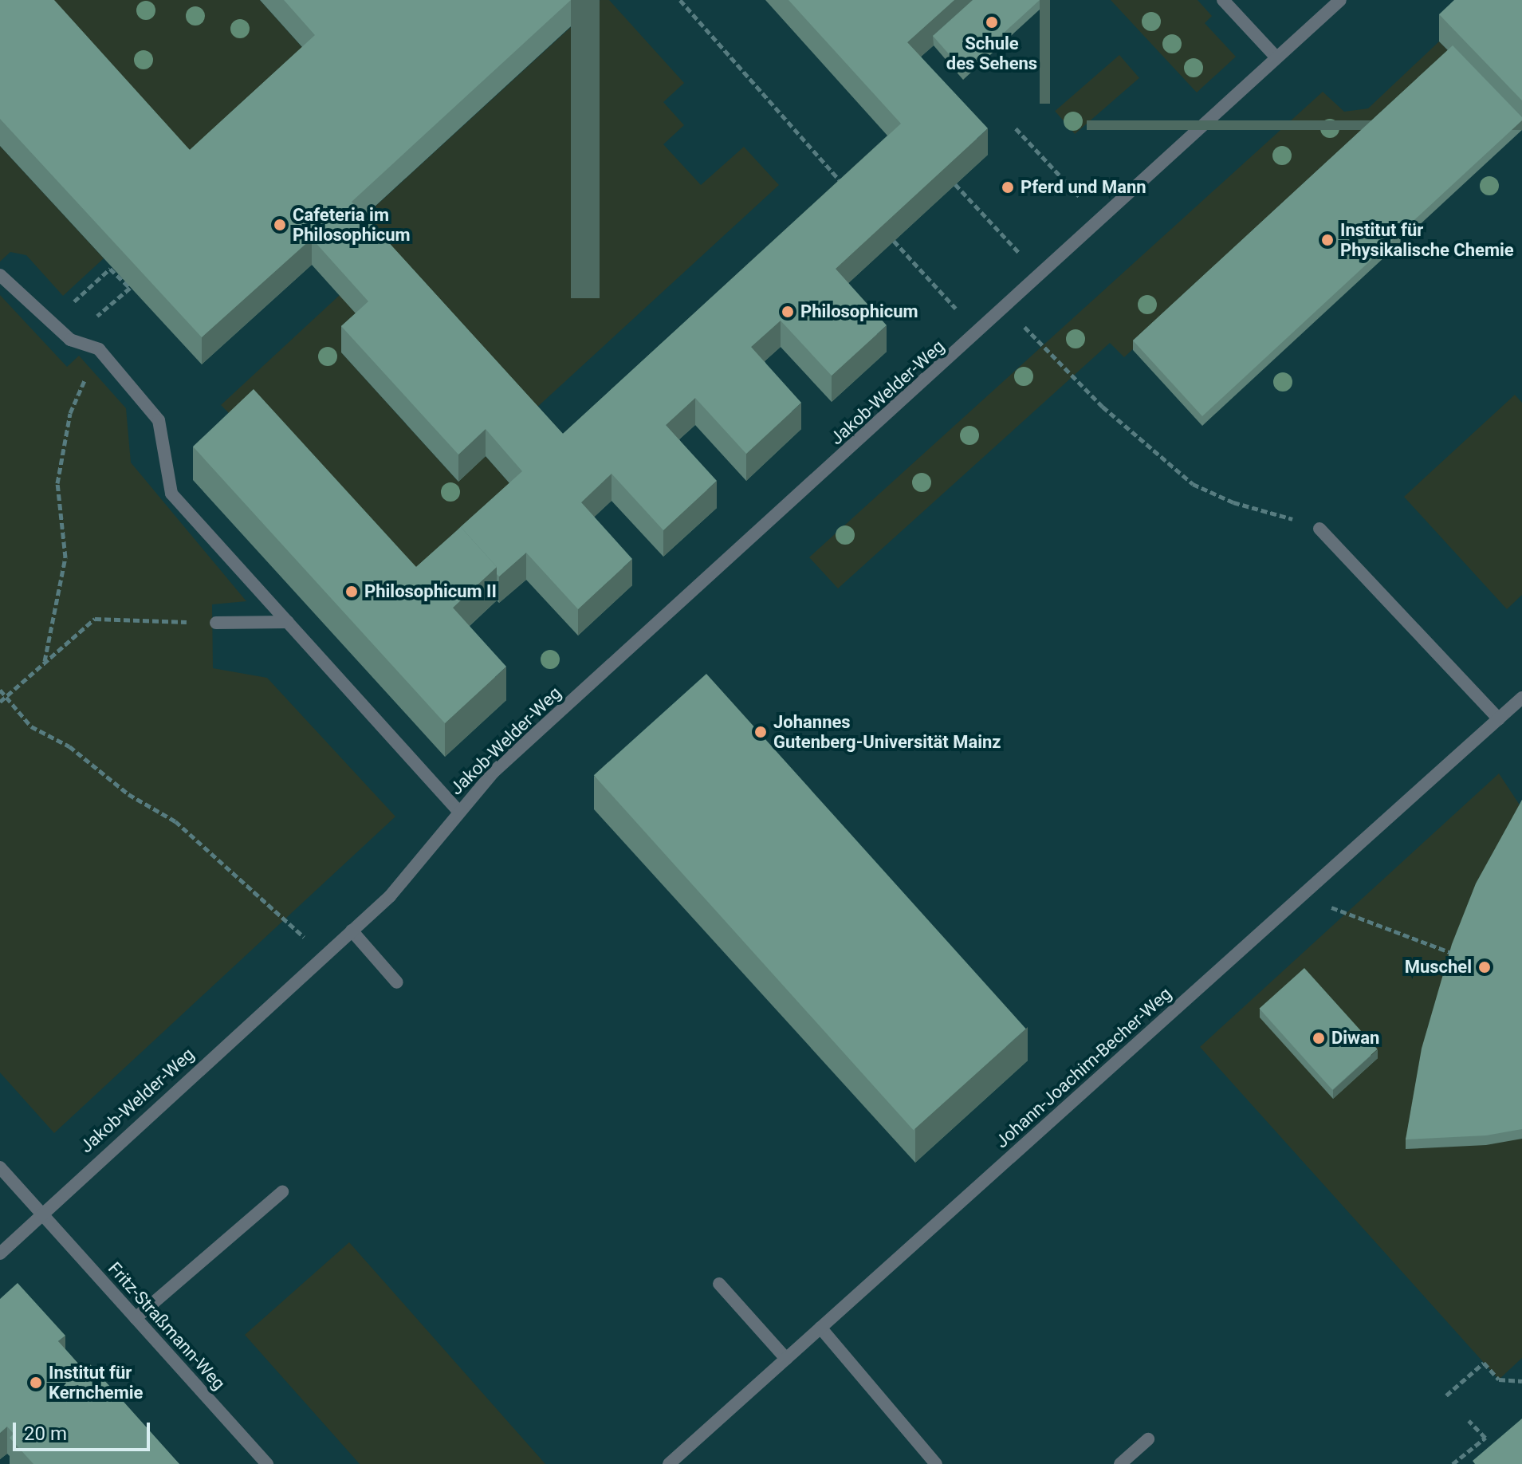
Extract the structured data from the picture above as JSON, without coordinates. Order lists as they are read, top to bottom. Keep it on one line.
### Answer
{"streets":{"street":["Jakob-Welder-Weg","Johann-Joachim-Becher-Weg","Fritz-Straßmann-Weg"]},"crossings":[["Jakob-Welder-Weg","Fritz-Straßmann-Weg"]],"places":["Schule des Sehens","Pferd und Mann","Cafeteria im Philosophicum","Institut für Physikalische Chemie","Philosophicum","Philosophicum II","Johannes Gutenberg-Universität Mainz","Muschel","Diwan","Institut für Kernchemie"],"scale_bar":"20 m"}
